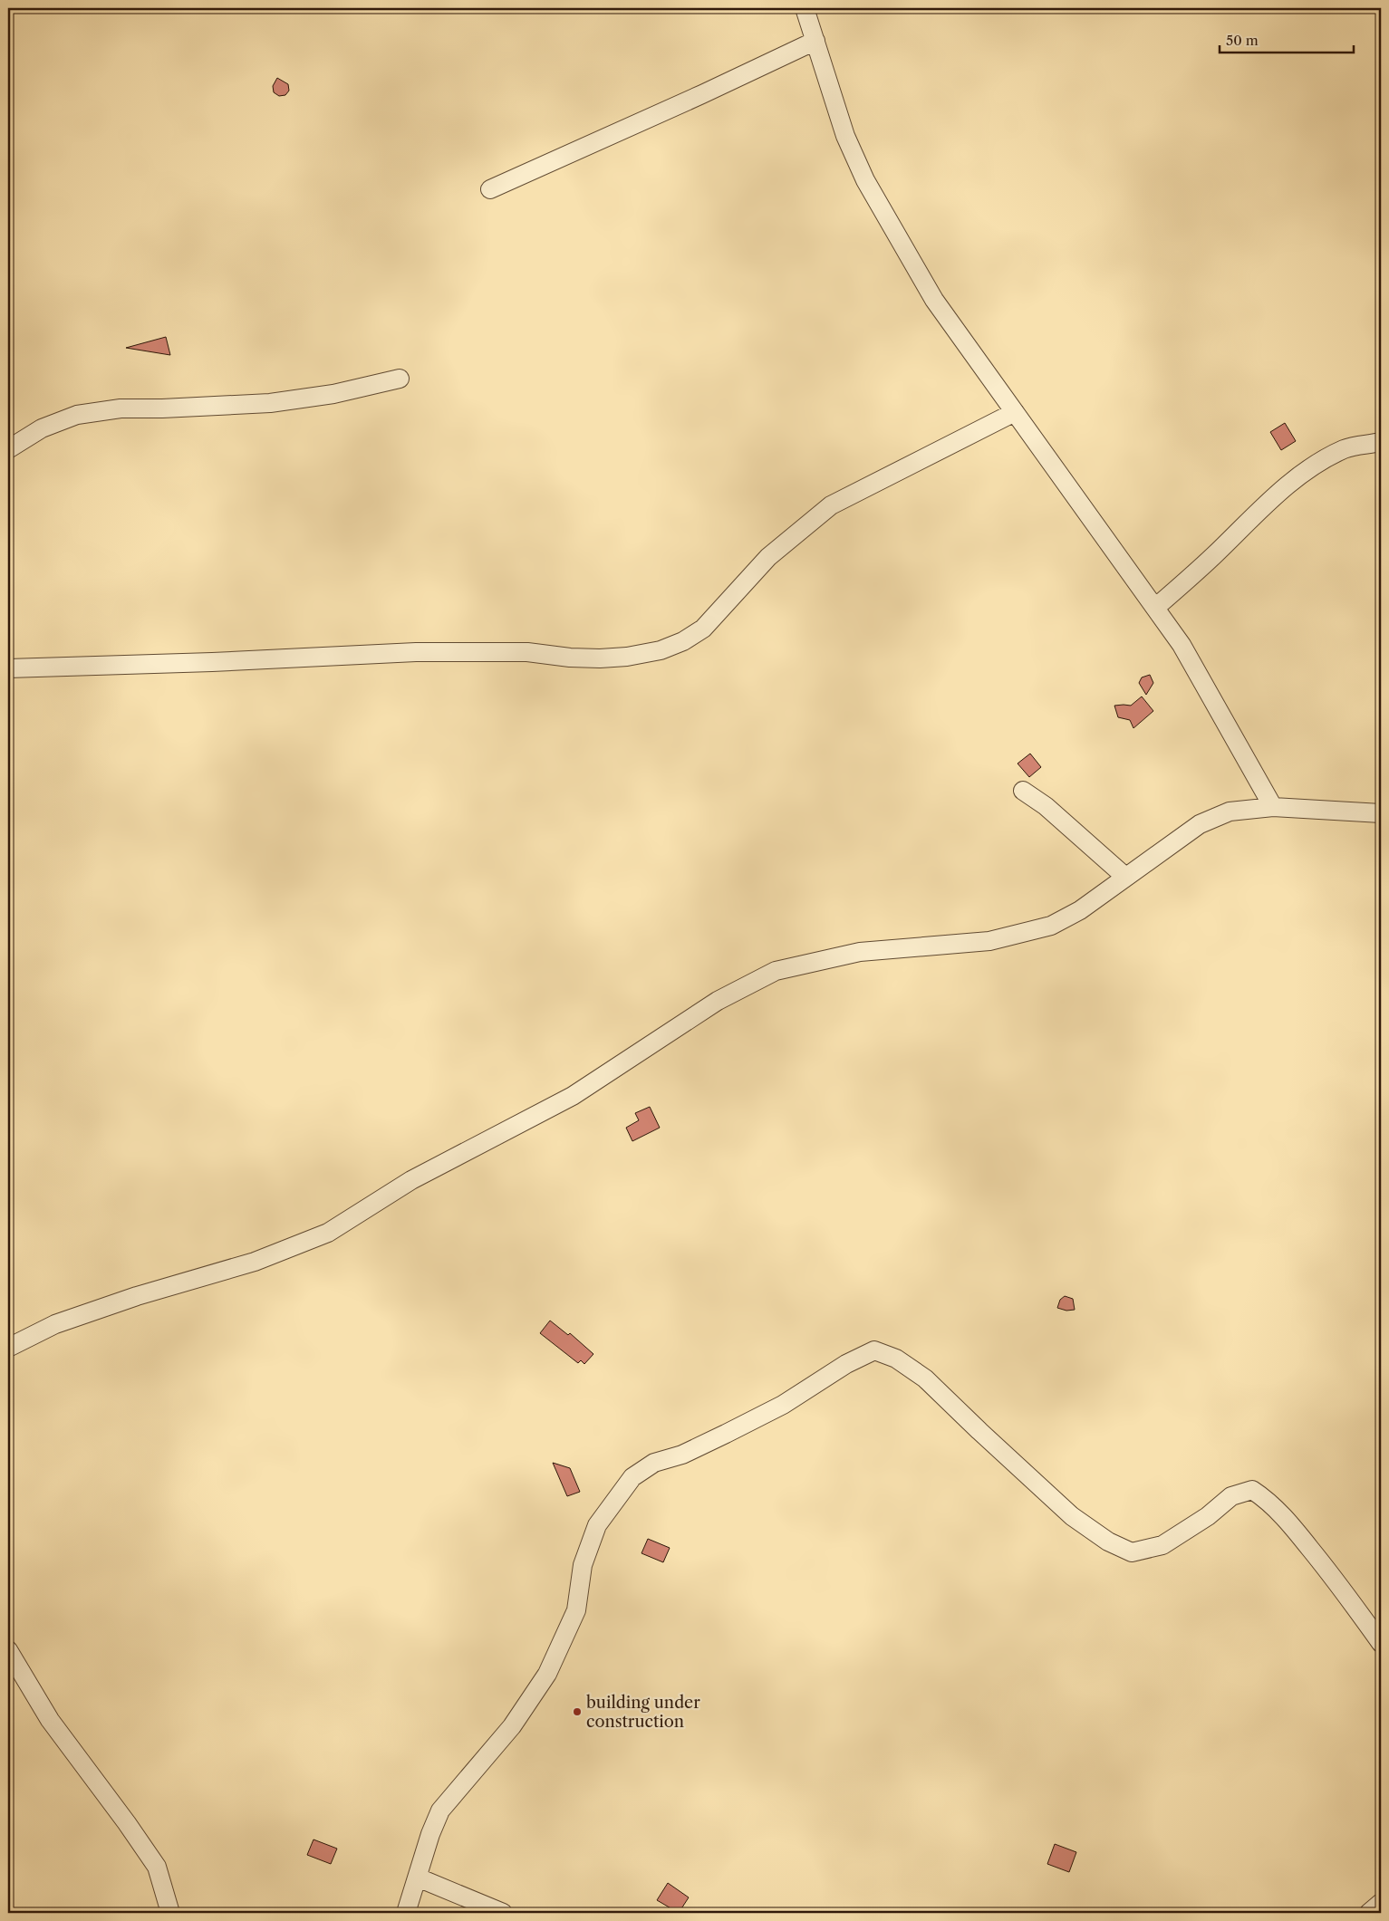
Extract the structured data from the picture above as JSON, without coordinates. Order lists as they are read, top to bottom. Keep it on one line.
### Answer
{"places":["building under construction"],"scale_bar":"50 m"}
